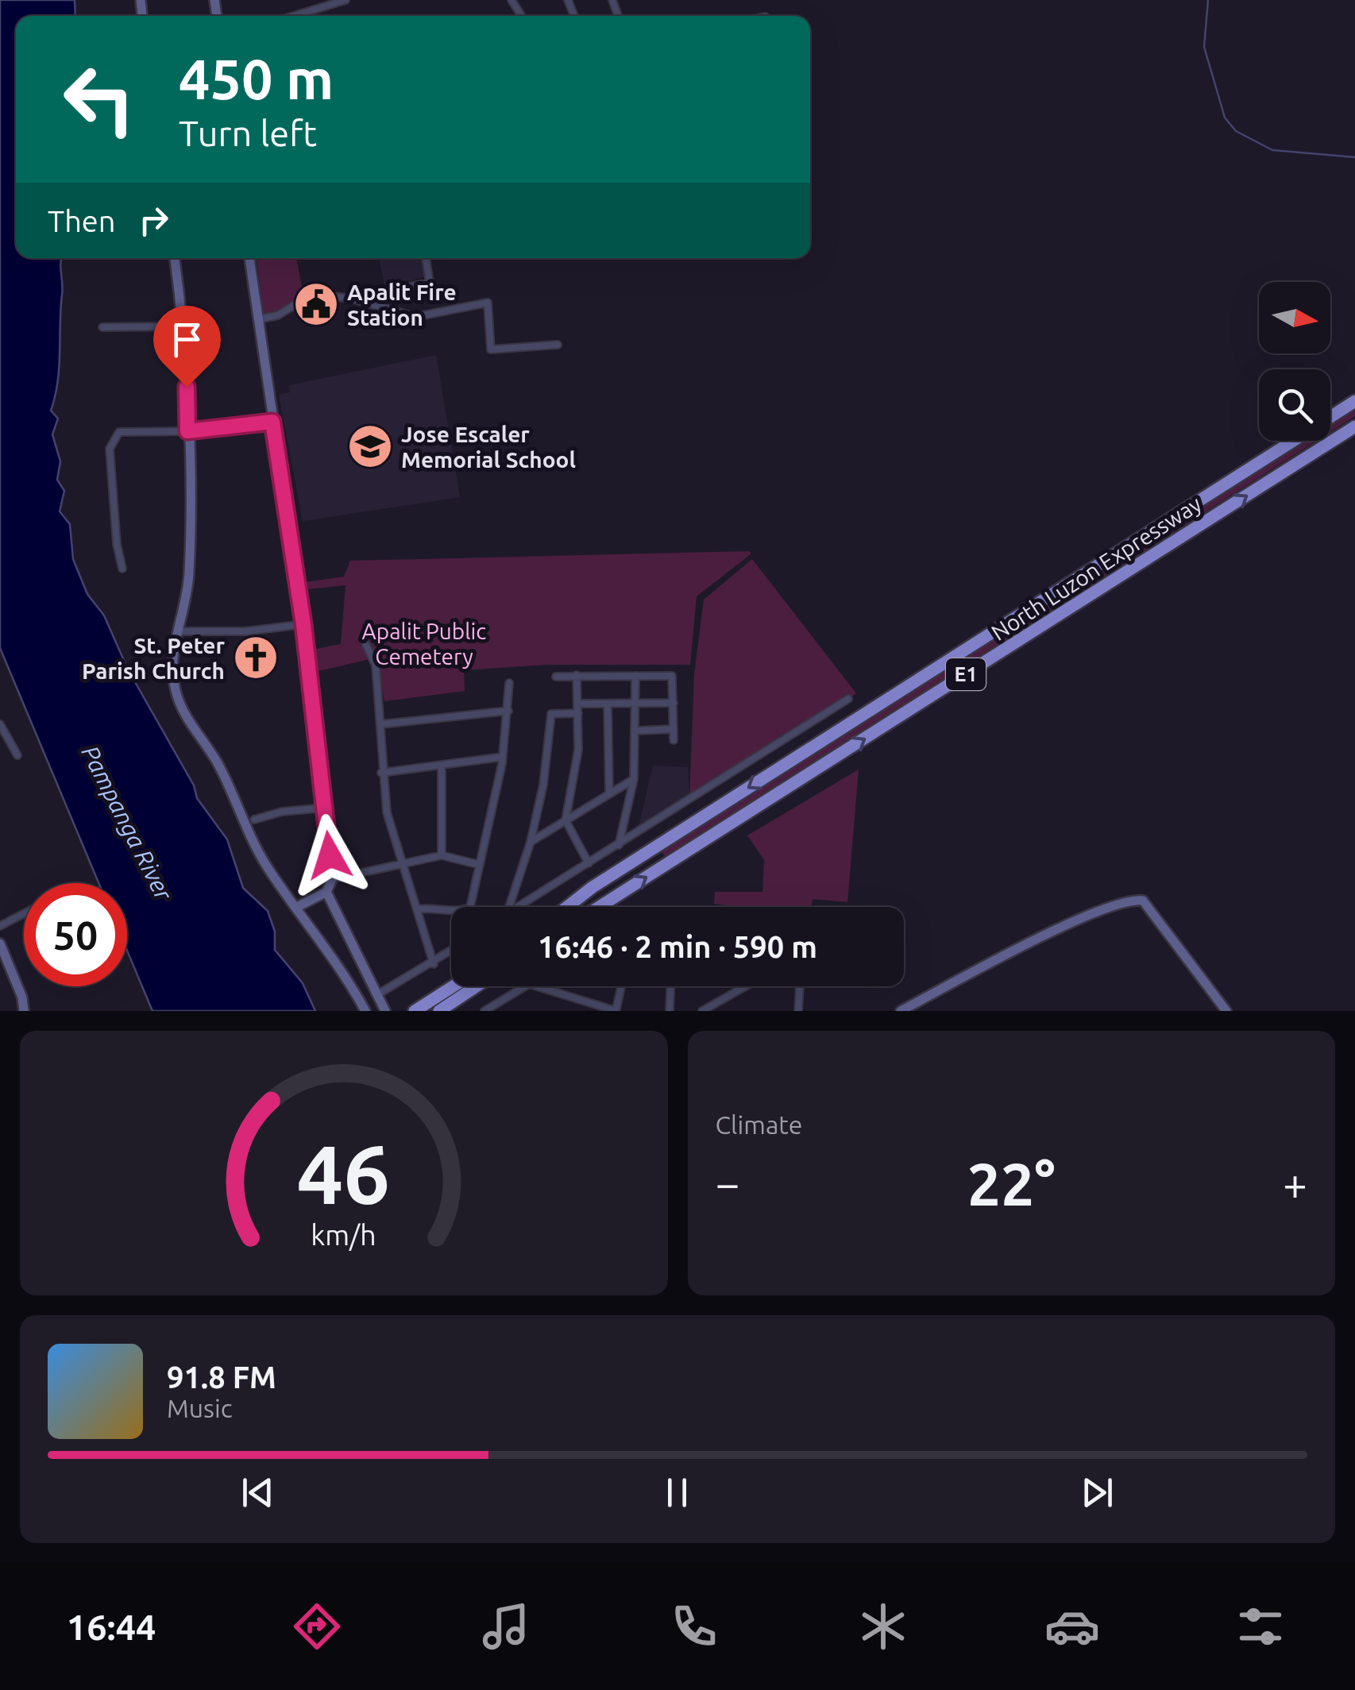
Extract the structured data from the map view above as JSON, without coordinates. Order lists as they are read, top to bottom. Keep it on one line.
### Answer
{"streets":{"highway":["North Luzon Expressway","E1"]},"water":["Pampanga River"],"parks":["Apalit Public Cemetery"],"places":{"public building":["Apalit Fire Station"],"school or university":["Jose Escaler Memorial School"],"church":["St. Peter Parish Church"]},"north":"right","page":{"turn":["450 m","Turn left"],"then":"Then","limit":"50","trip":"16:46 · 2 min · 590 m","tile":"Climate","heat":["−","22°","+"],"song":["91.8 FM","Music"],"tabs":"16:44","gauge":["46","km/h"]}}
